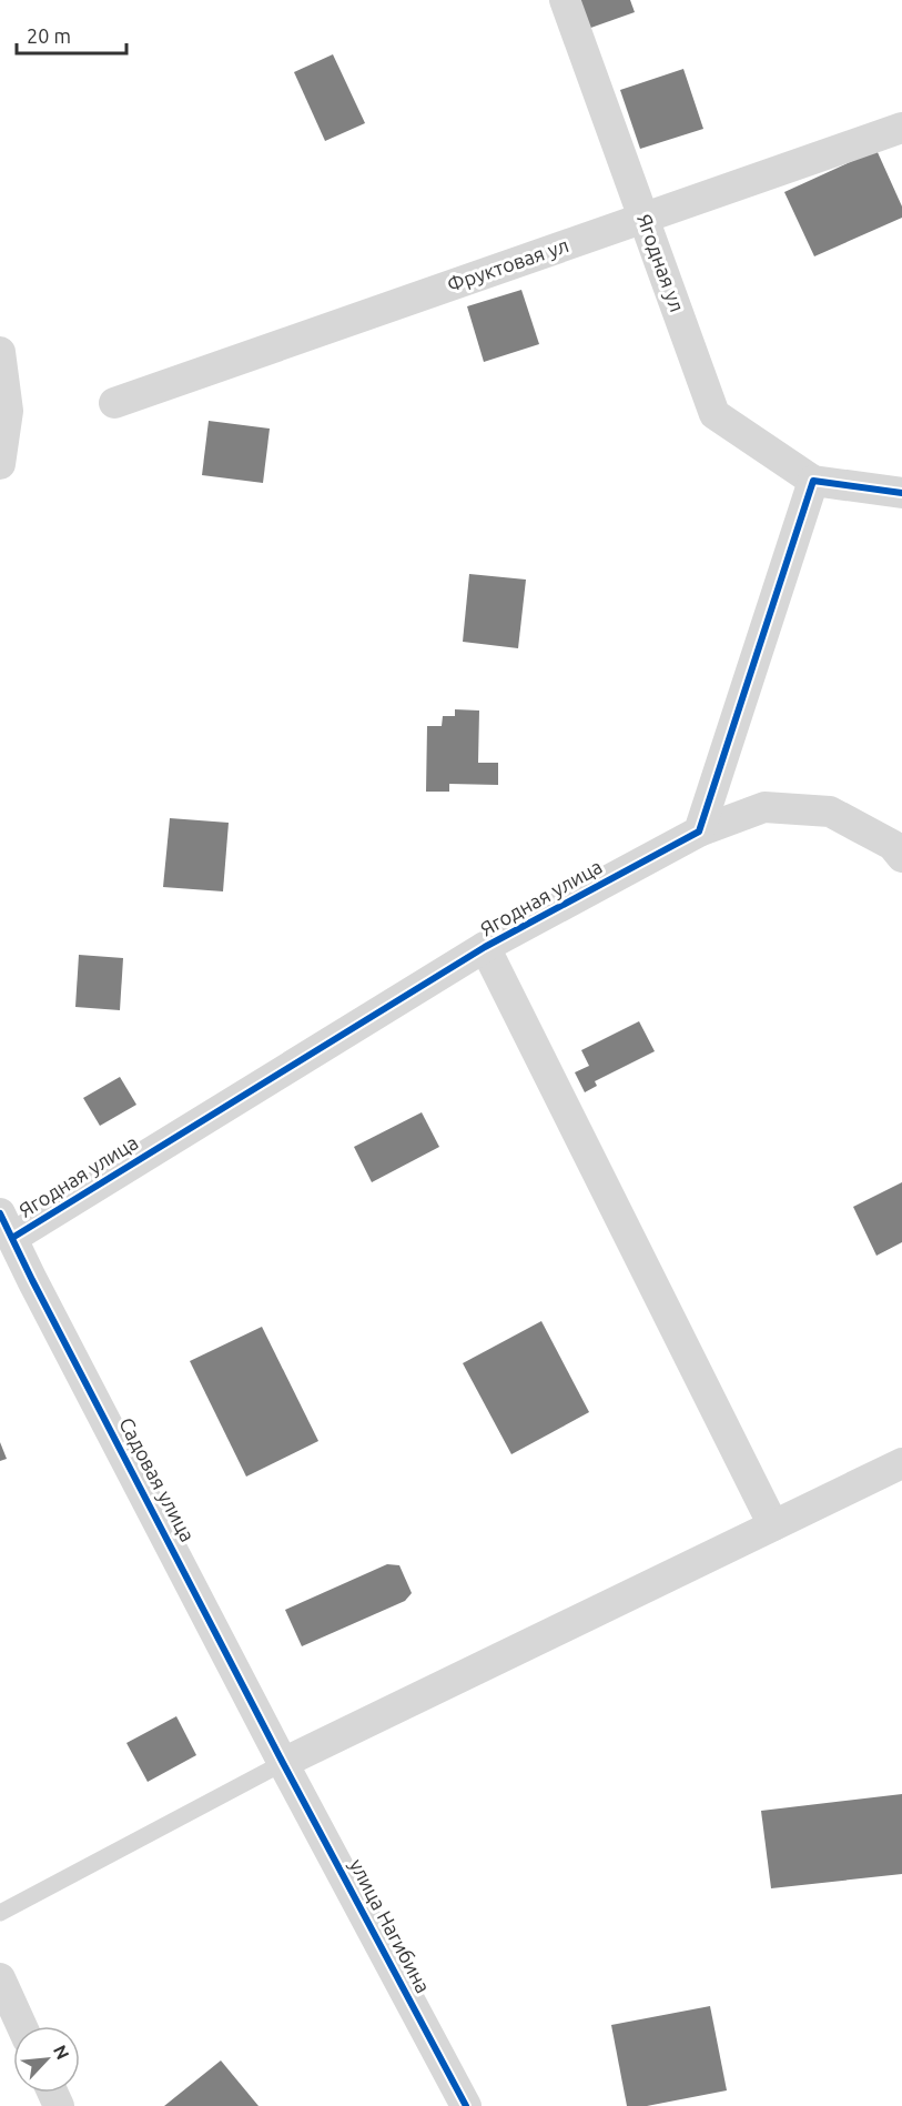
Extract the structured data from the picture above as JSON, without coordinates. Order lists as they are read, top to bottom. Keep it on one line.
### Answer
{"streets":{"street":["Ягодная ул","Фруктовая ул","Ягодная улица","Садовая улица","улица Нагибина"]},"crossings":[["Ягодная ул","Фруктовая ул"],["Ягодная улица","Садовая улица"],["Садовая улица","улица Нагибина"]],"scale_bar":"20 m","north":"top right"}
